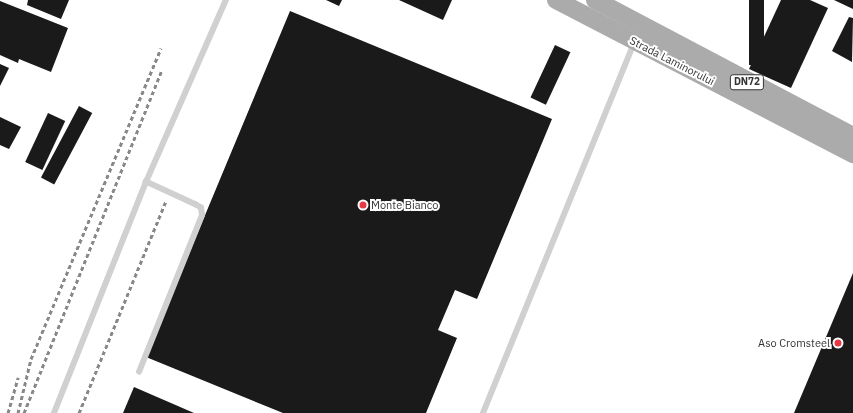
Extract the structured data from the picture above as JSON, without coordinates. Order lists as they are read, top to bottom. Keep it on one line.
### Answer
{"streets":{"main road":["Strada Laminorului","DN72"]},"places":["Monte Bianco","Aso Cromsteel"]}
